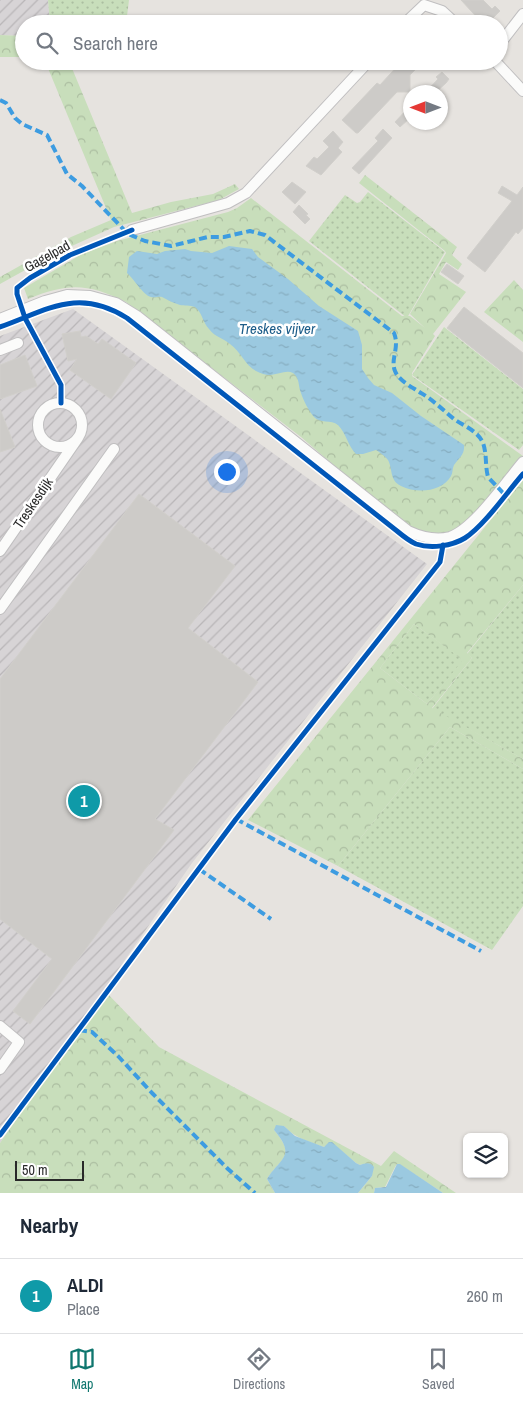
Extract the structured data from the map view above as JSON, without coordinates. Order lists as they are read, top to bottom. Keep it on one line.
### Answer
{"streets":{"street":["Treskesdijk"],"cycle path":["Gagelpad"]},"water":["Treskes vijver"],"scale_bar":"50 m","north":"left","page":{"search":"Search here","pins":"1","scale":"50 m","heading":"Nearby","list":[{"mark":"1","name":"ALDI","note":"Place","value":"260 m"}],"nav":["Map","Directions","Saved"]}}
